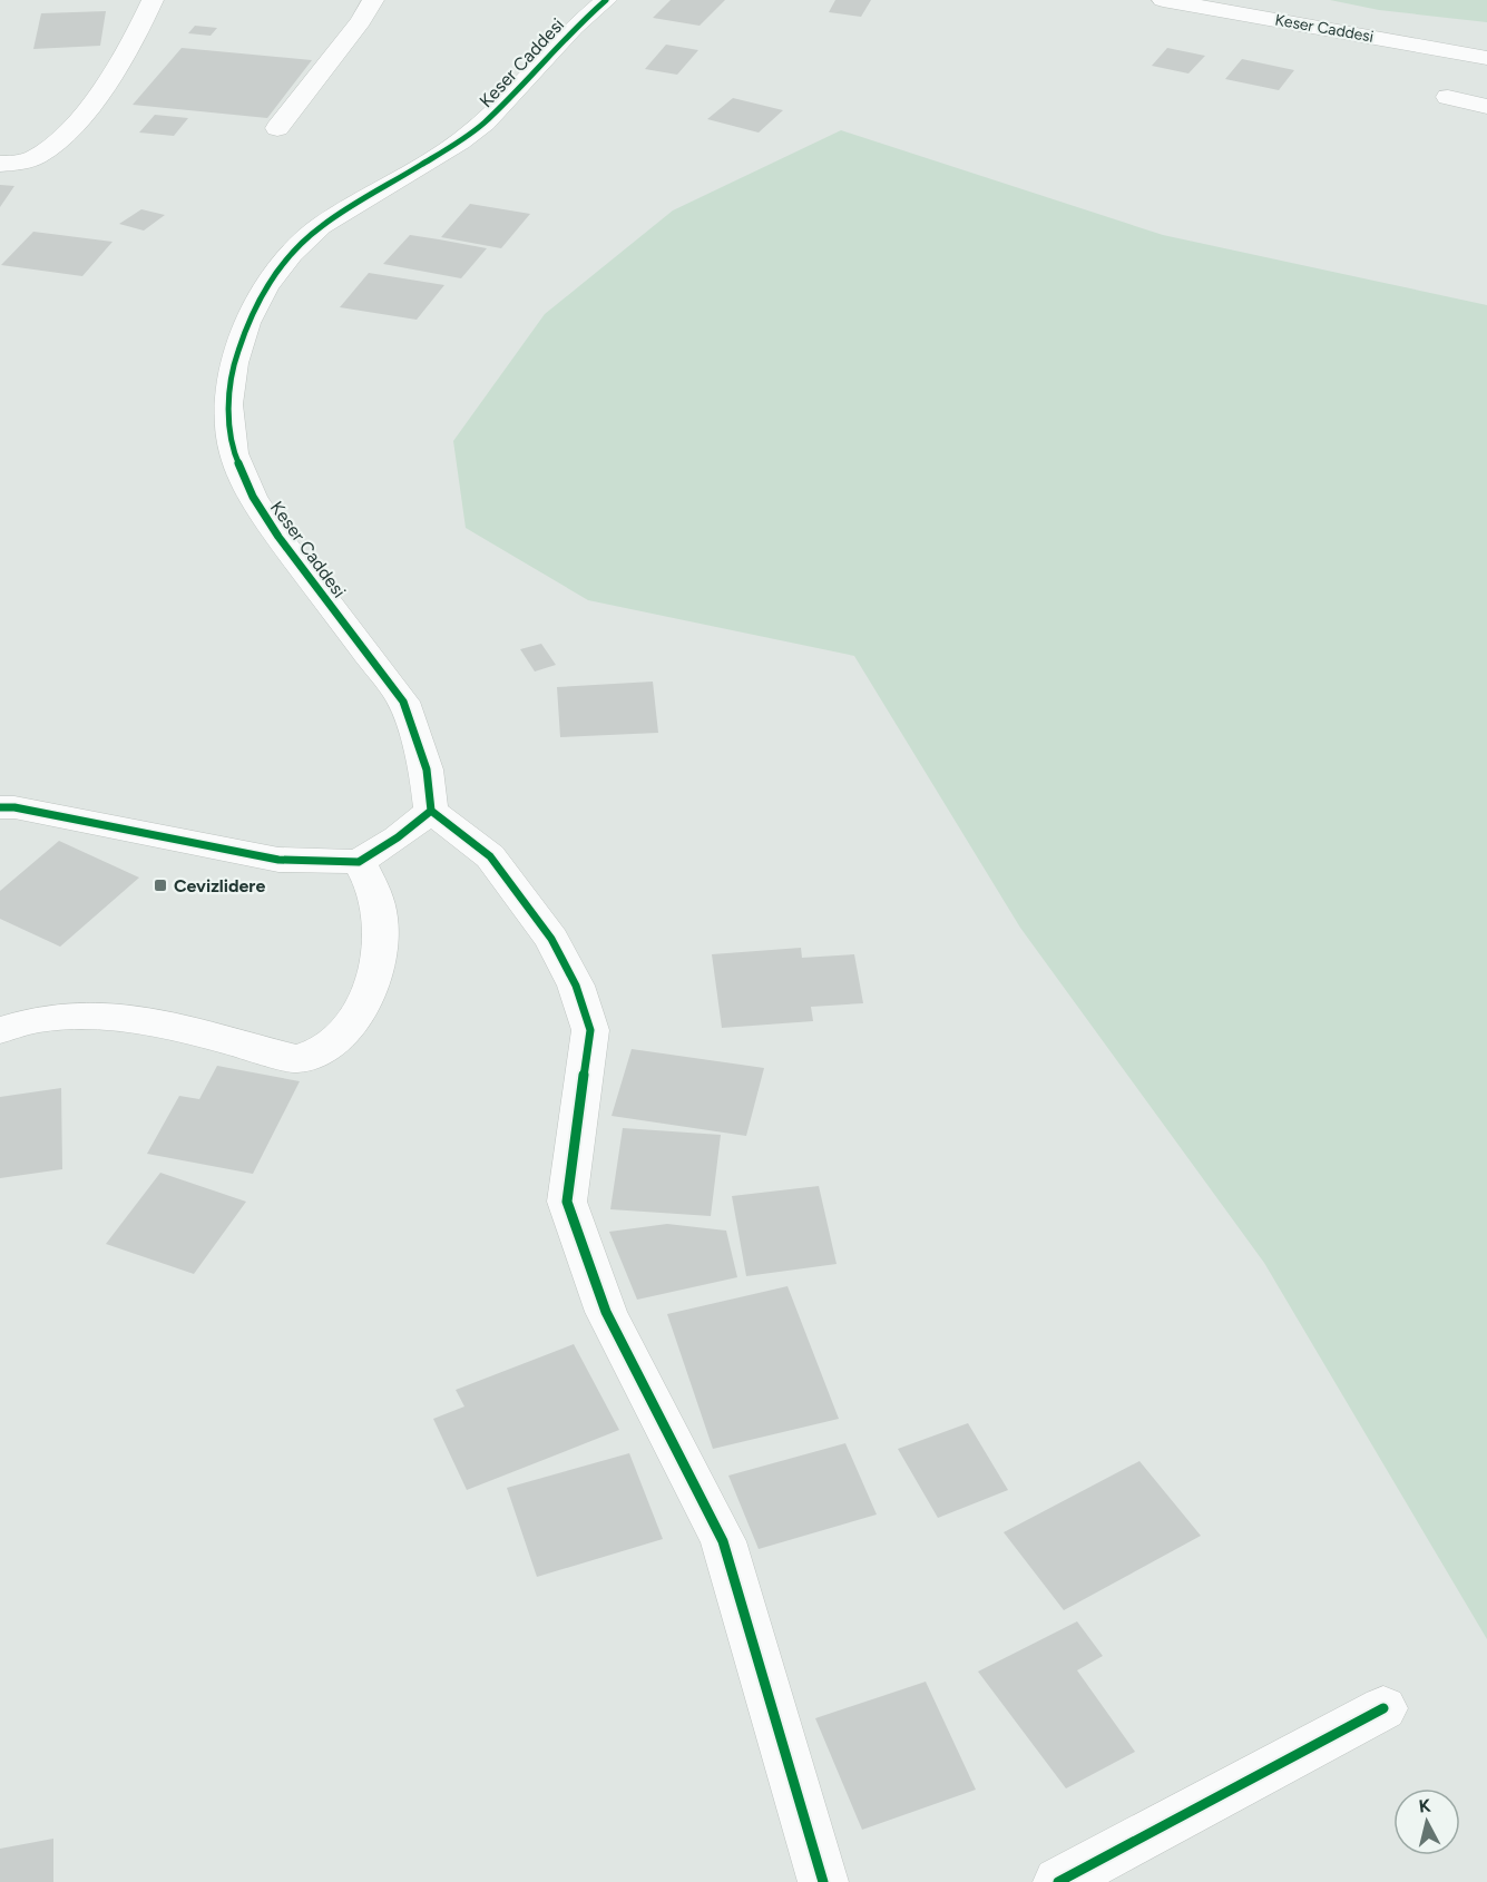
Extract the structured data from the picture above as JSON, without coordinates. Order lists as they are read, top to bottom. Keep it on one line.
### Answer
{"streets":{"street":["Keser Caddesi"]},"places":{"transit":["Cevizlidere"]},"north":"top"}
